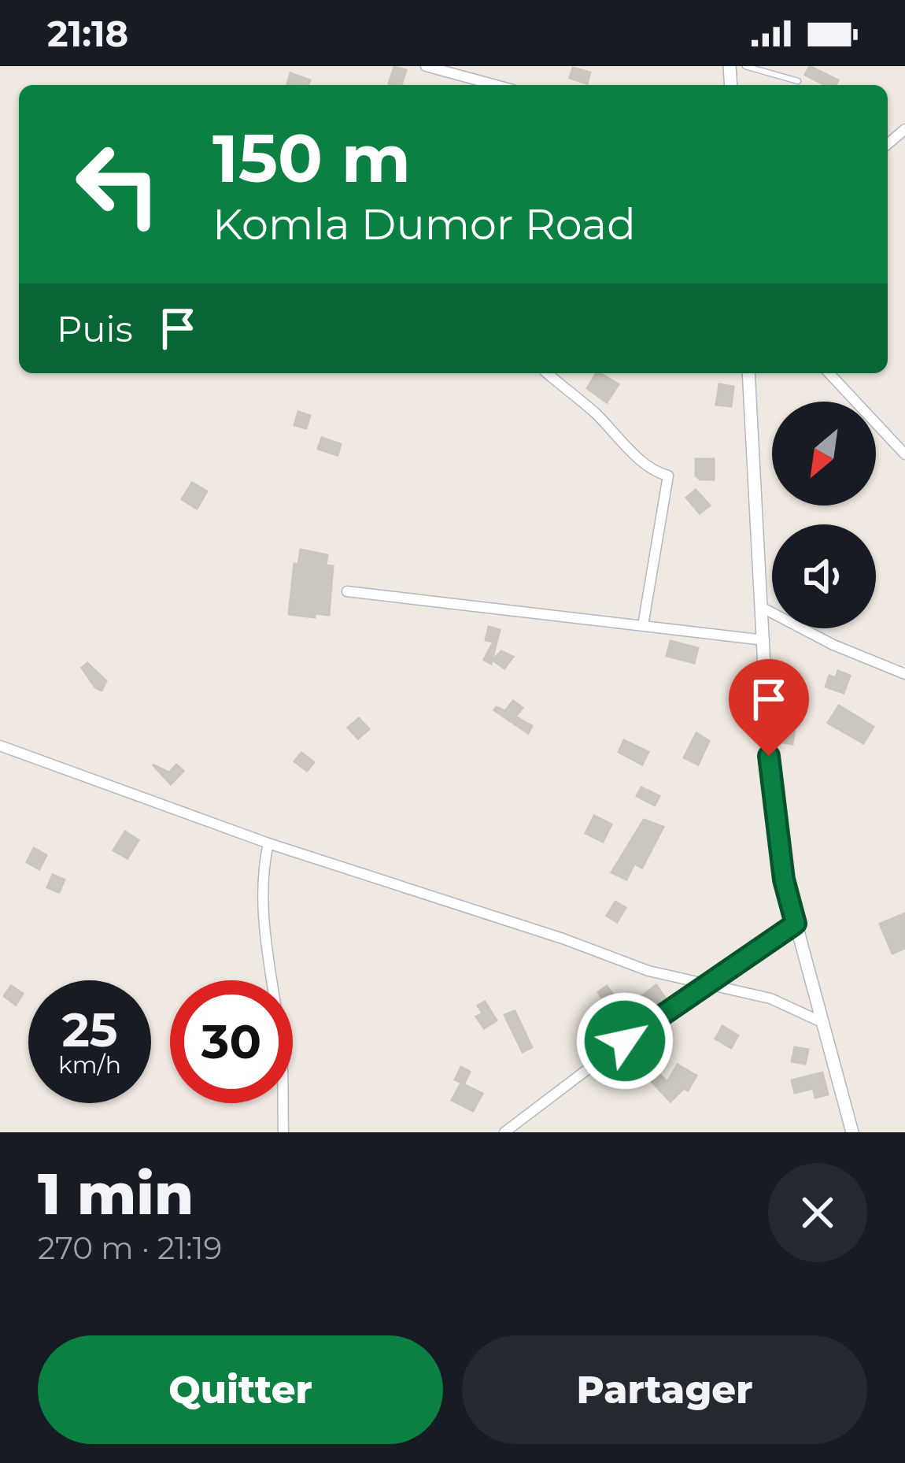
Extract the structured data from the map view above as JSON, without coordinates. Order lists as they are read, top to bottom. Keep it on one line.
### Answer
{"north":"bottom left","page":{"status":"21:18","turn":["150 m","Komla Dumor Road"],"then":"Puis","speed":"25 km/h","limit":"30","heading":["1 min","270 m · 21:19"],"buttons":["Quitter","Partager"]}}
